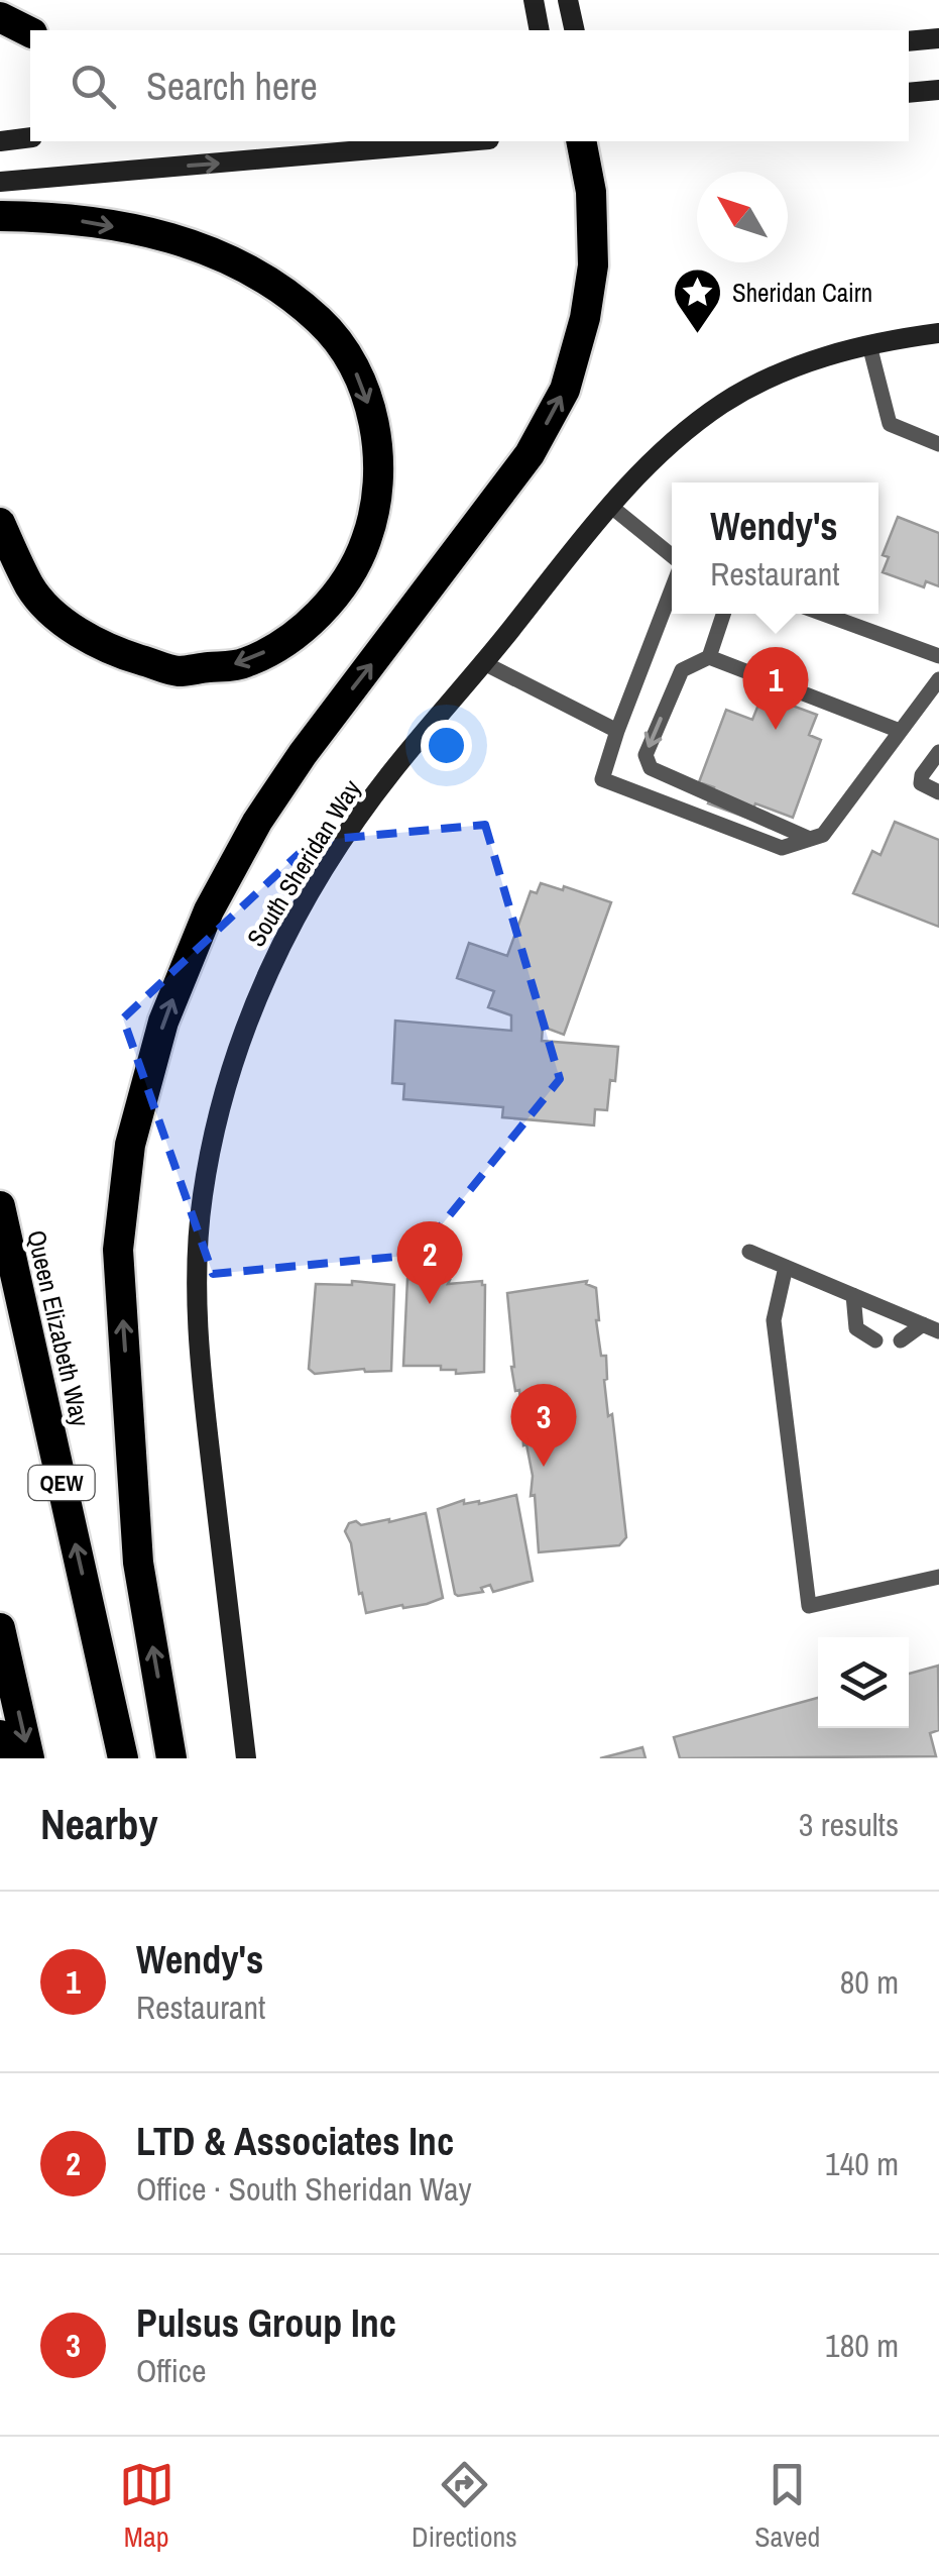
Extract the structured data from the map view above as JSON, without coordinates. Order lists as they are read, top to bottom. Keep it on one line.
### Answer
{"streets":{"highway":["Queen Elizabeth Way","QEW"],"street":["South Sheridan Way"]},"one_way":["Queen Elizabeth Way"],"places":{"place":["Sheridan Cairn"]},"north":"top left","page":{"search":"Search here","popup":["Wendy's","Restaurant"],"pins":["1","2","3"],"heading":["Nearby","3 results"],"list":[{"mark":"1","name":"Wendy's","note":"Restaurant","value":"80 m"},{"mark":"2","name":"LTD & Associates Inc","note":"Office · South Sheridan Way","value":"140 m"},{"mark":"3","name":"Pulsus Group Inc","note":"Office","value":"180 m"}],"nav":["Map","Directions","Saved"]}}
